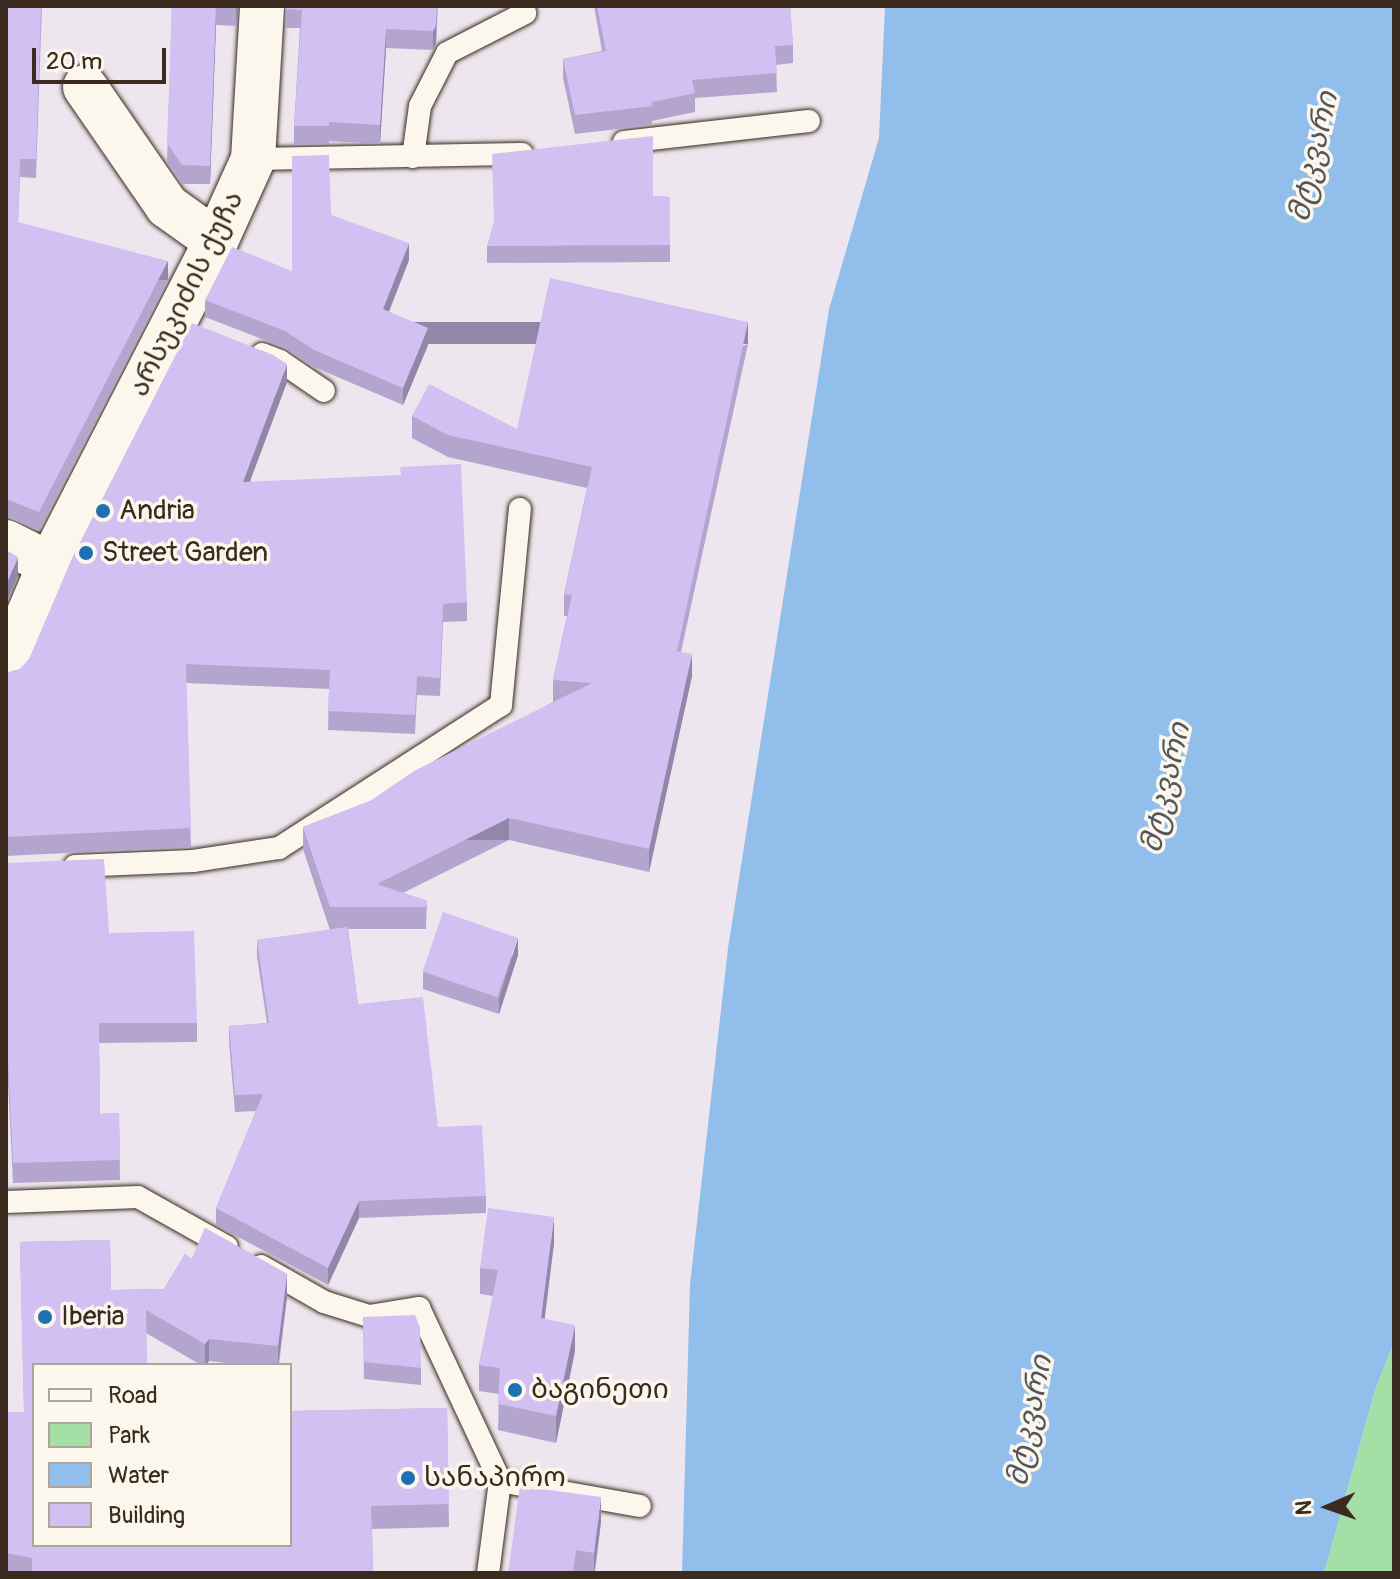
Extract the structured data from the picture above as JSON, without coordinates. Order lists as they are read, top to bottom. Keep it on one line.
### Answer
{"streets":{"street":["არსუკიძის ქუჩა"]},"water":["მტკვარი"],"places":["Andria","Street Garden","Iberia","ბაგინეთი","სანაპირო"],"legend":["Road","Park","Water","Building"],"scale_bar":"20 m","north":"left"}
